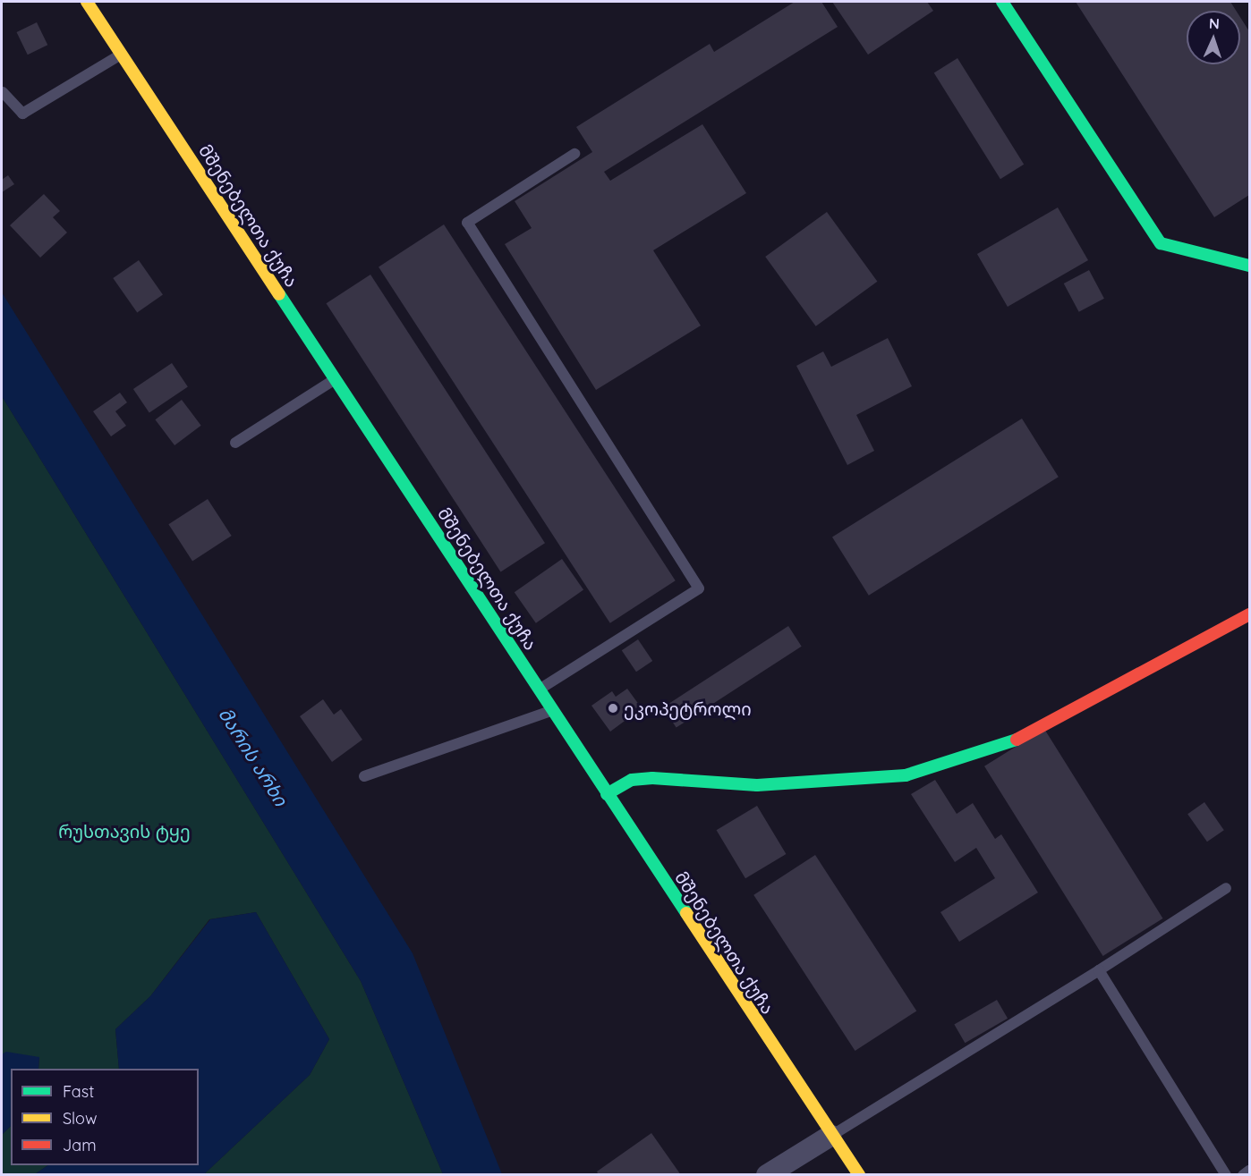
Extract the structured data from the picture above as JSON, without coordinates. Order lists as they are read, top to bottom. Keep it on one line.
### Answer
{"streets":{"main road":["მშენებელთა ქუჩა"]},"water":["მარის არხი"],"parks":["რუსთავის ტყე"],"places":["ეკოპეტროლი"],"legend":["Fast","Slow","Jam"],"north":"top"}
